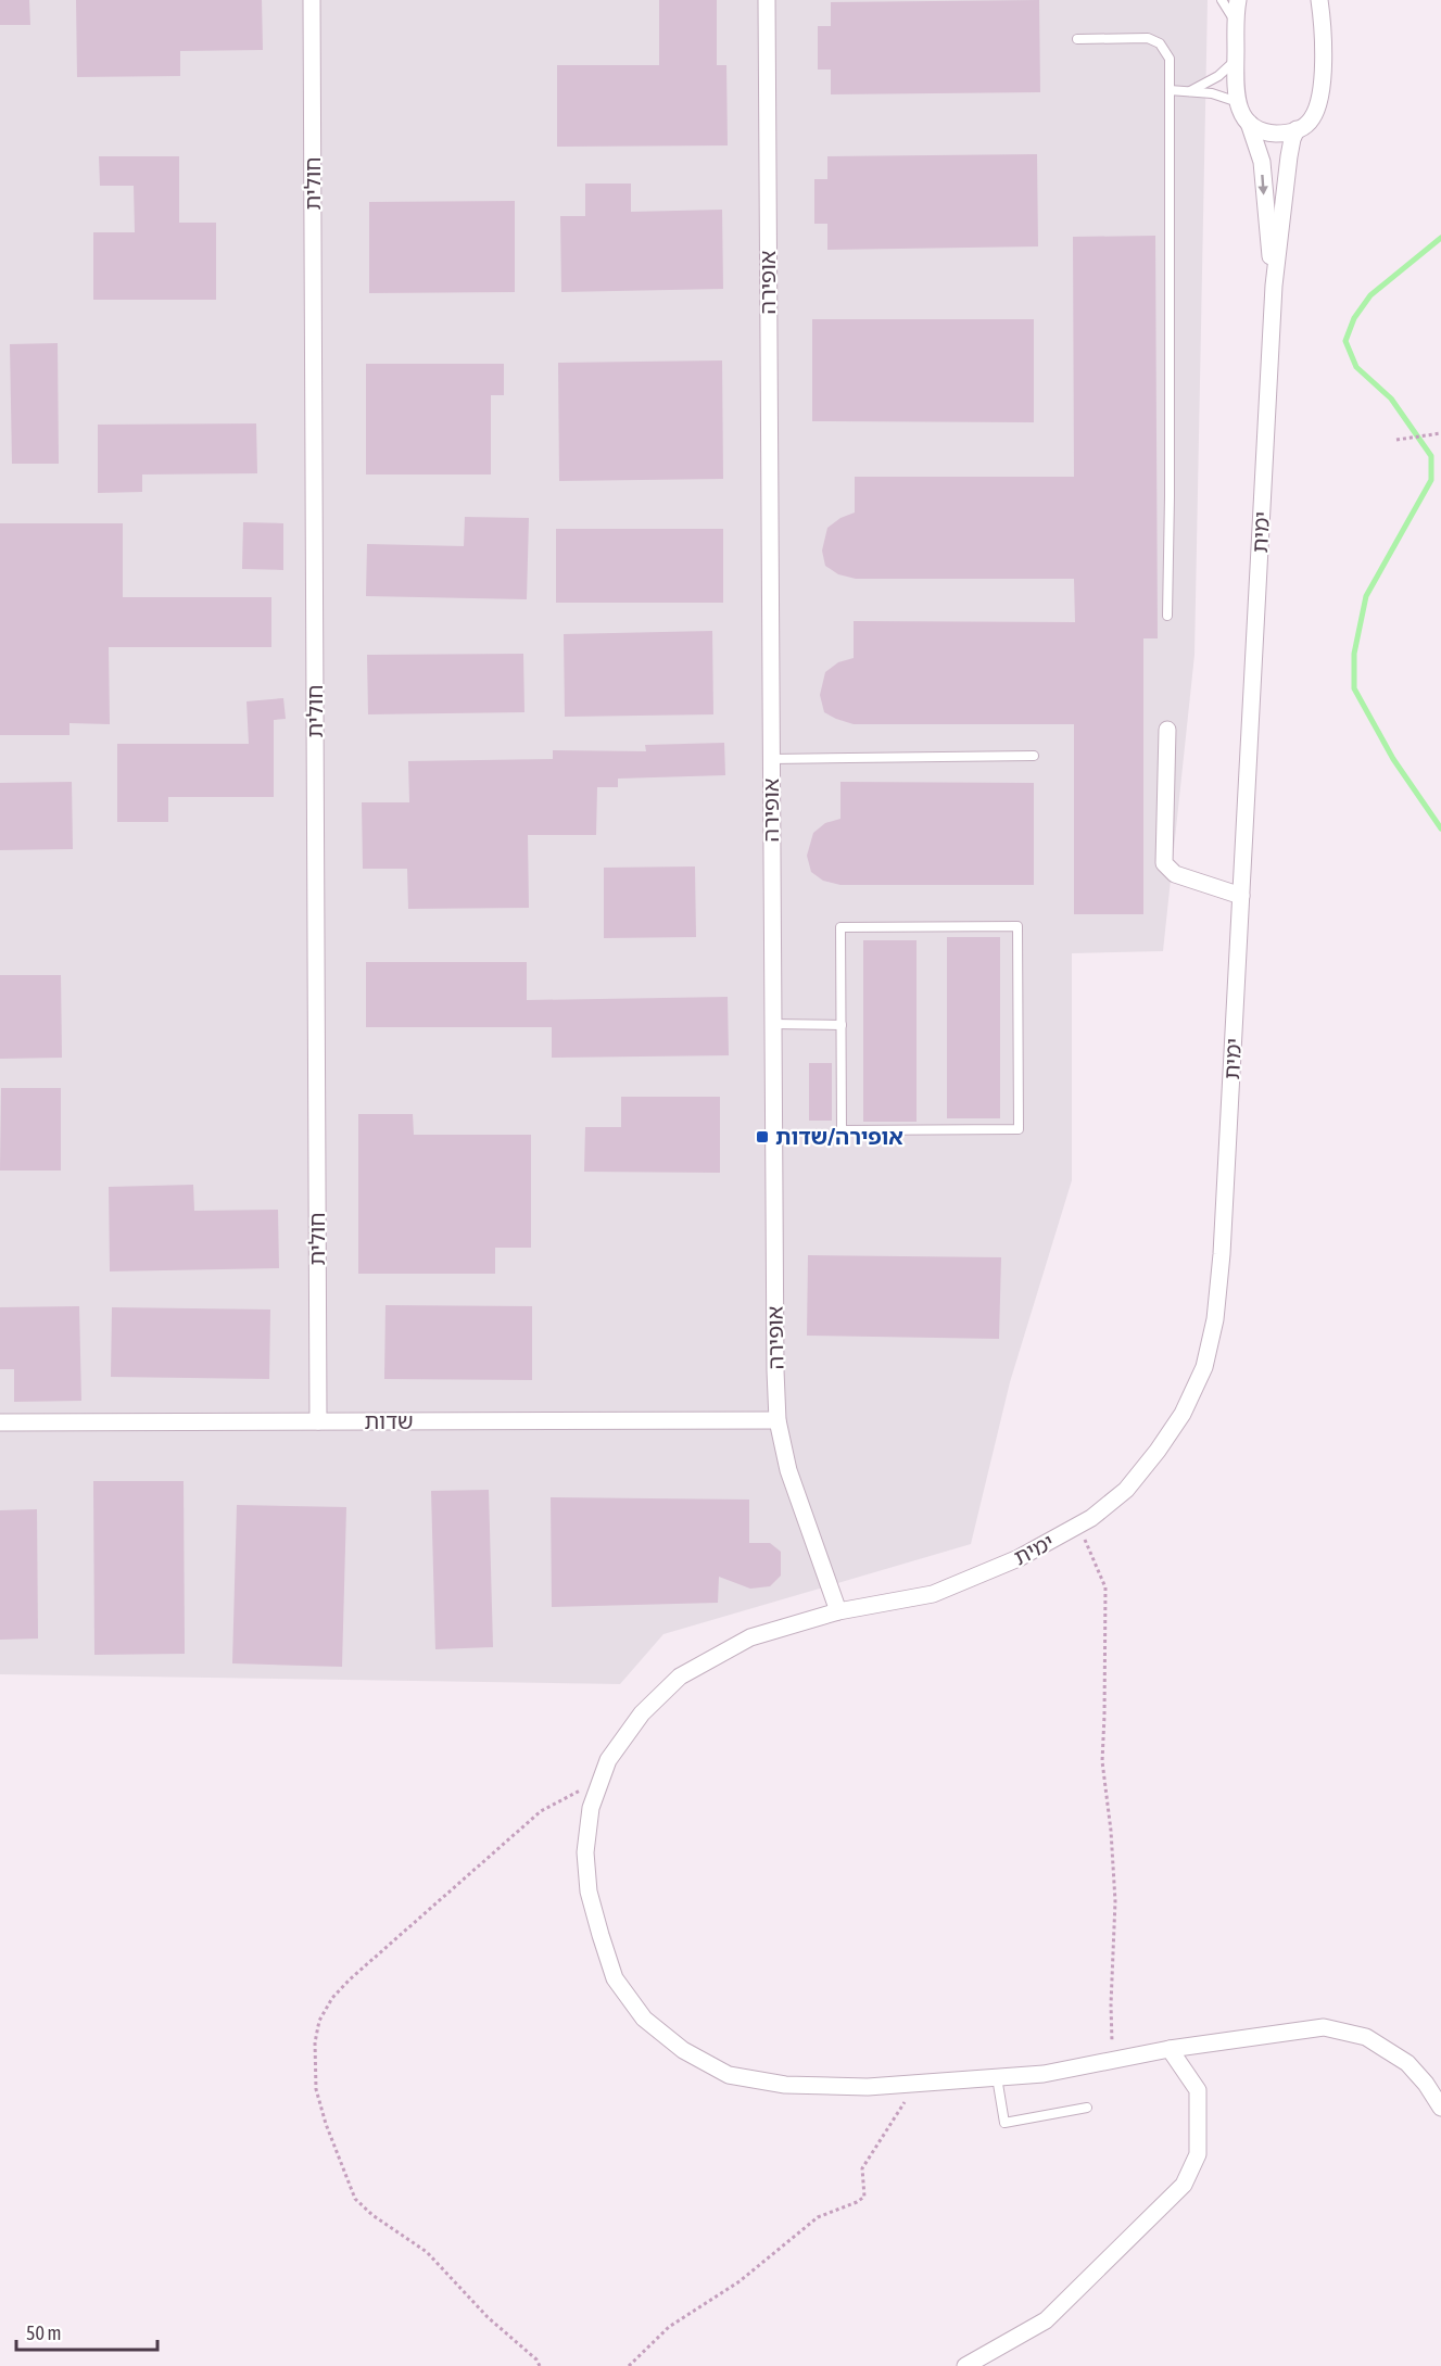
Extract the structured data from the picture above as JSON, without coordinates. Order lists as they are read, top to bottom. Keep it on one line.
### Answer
{"streets":{"street":["חולית","אופירה","ימית","שדות"]},"crossings":[["חולית","שדות"],["אופירה","ימית"],["אופירה","שדות"]],"places":{"transit":["אופירה/שדות"]},"scale_bar":"50 m"}
